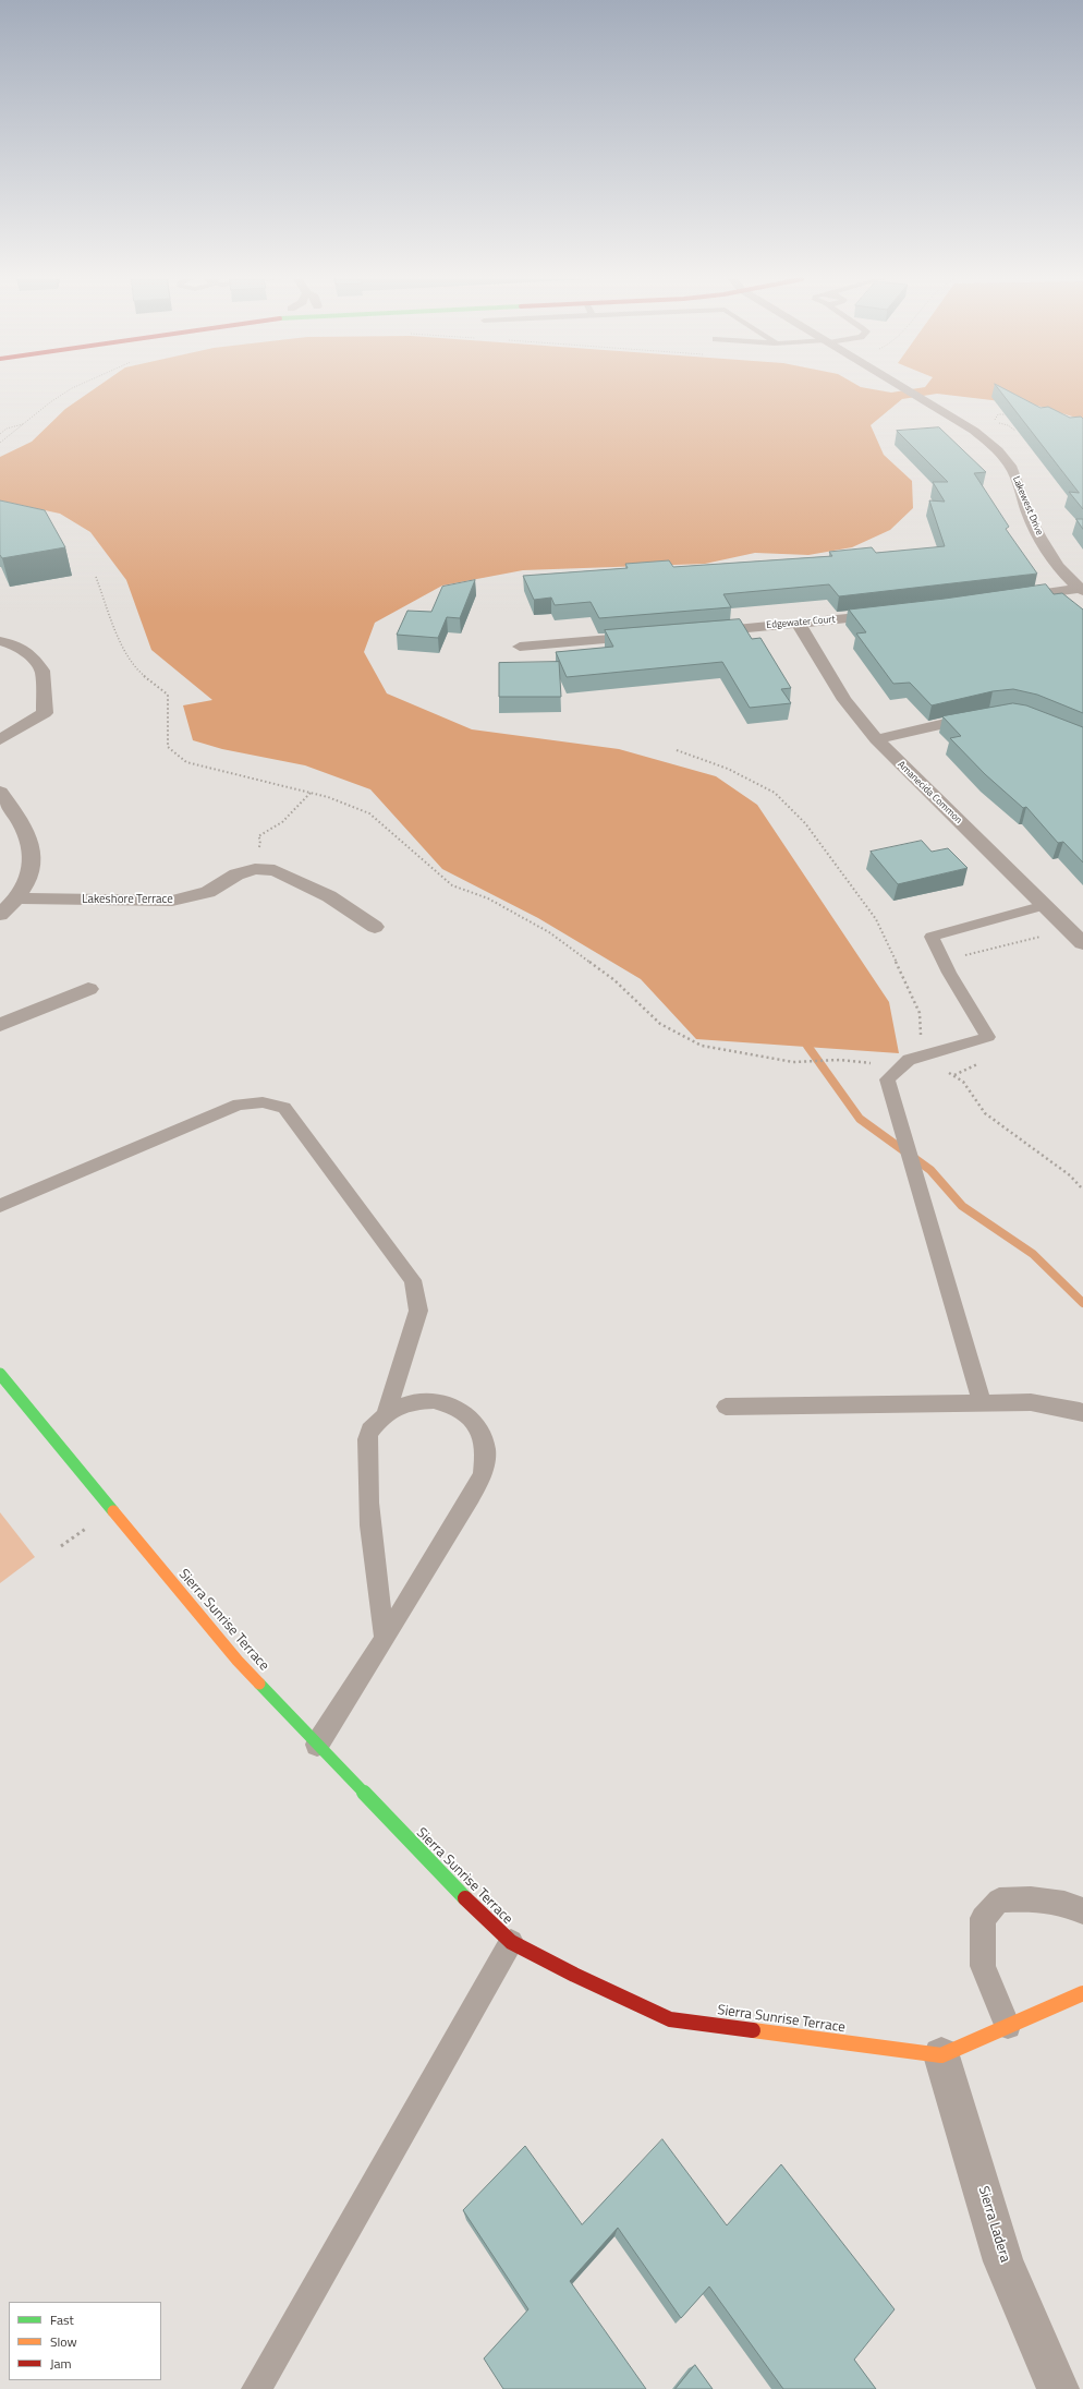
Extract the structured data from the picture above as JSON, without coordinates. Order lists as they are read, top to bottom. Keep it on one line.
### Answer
{"streets":{"main road":["Sierra Sunrise Terrace"],"street":["Lakewest Drive","Edgewater Court","Amanecida Common","Lakeshore Terrace","Sierra Ladera"]},"crossings":[["Edgewater Court","Amanecida Common"],["Sierra Sunrise Terrace","Sierra Ladera"]],"legend":["Fast","Slow","Jam"]}
